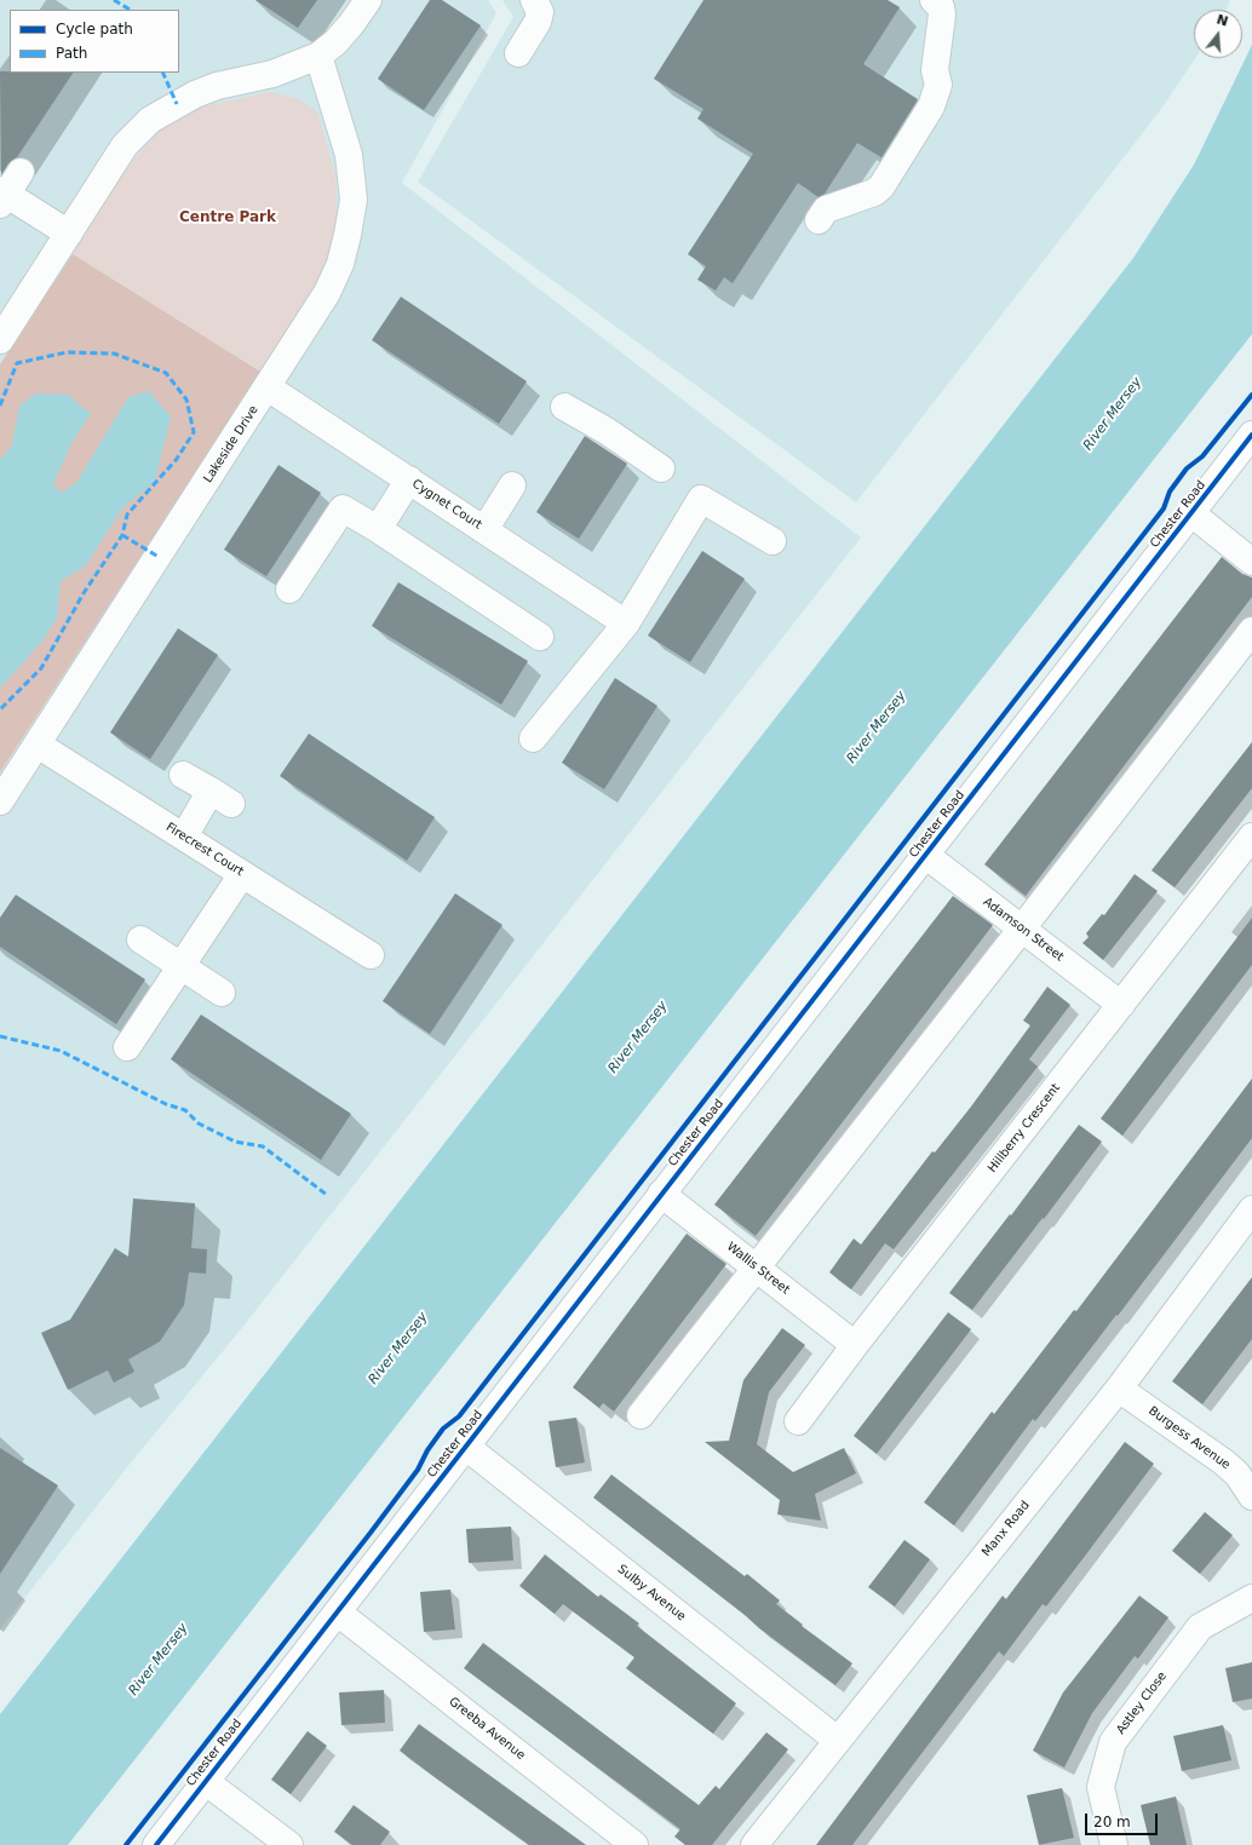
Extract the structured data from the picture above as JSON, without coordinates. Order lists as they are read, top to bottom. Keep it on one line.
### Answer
{"streets":{"main road":["Lakeside Drive","Cygnet Court","Chester Road","Firecrest Court","Adamson Street","Hillberry Crescent","Wallis Street","Burgess Avenue","Manx Road","Sulby Avenue","Astley Close","Greeba Avenue"]},"crossings":[["Lakeside Drive","Cygnet Court"],["Lakeside Drive","Firecrest Court"],["Chester Road","Adamson Street"],["Chester Road","Wallis Street"],["Chester Road","Sulby Avenue"],["Chester Road","Greeba Avenue"],["Adamson Street","Hillberry Crescent"],["Hillberry Crescent","Wallis Street"],["Burgess Avenue","Manx Road"],["Manx Road","Sulby Avenue"]],"districts":["Centre Park"],"water":["River Mersey"],"legend":["Cycle path","Path"],"scale_bar":"20 m","north":"top"}
